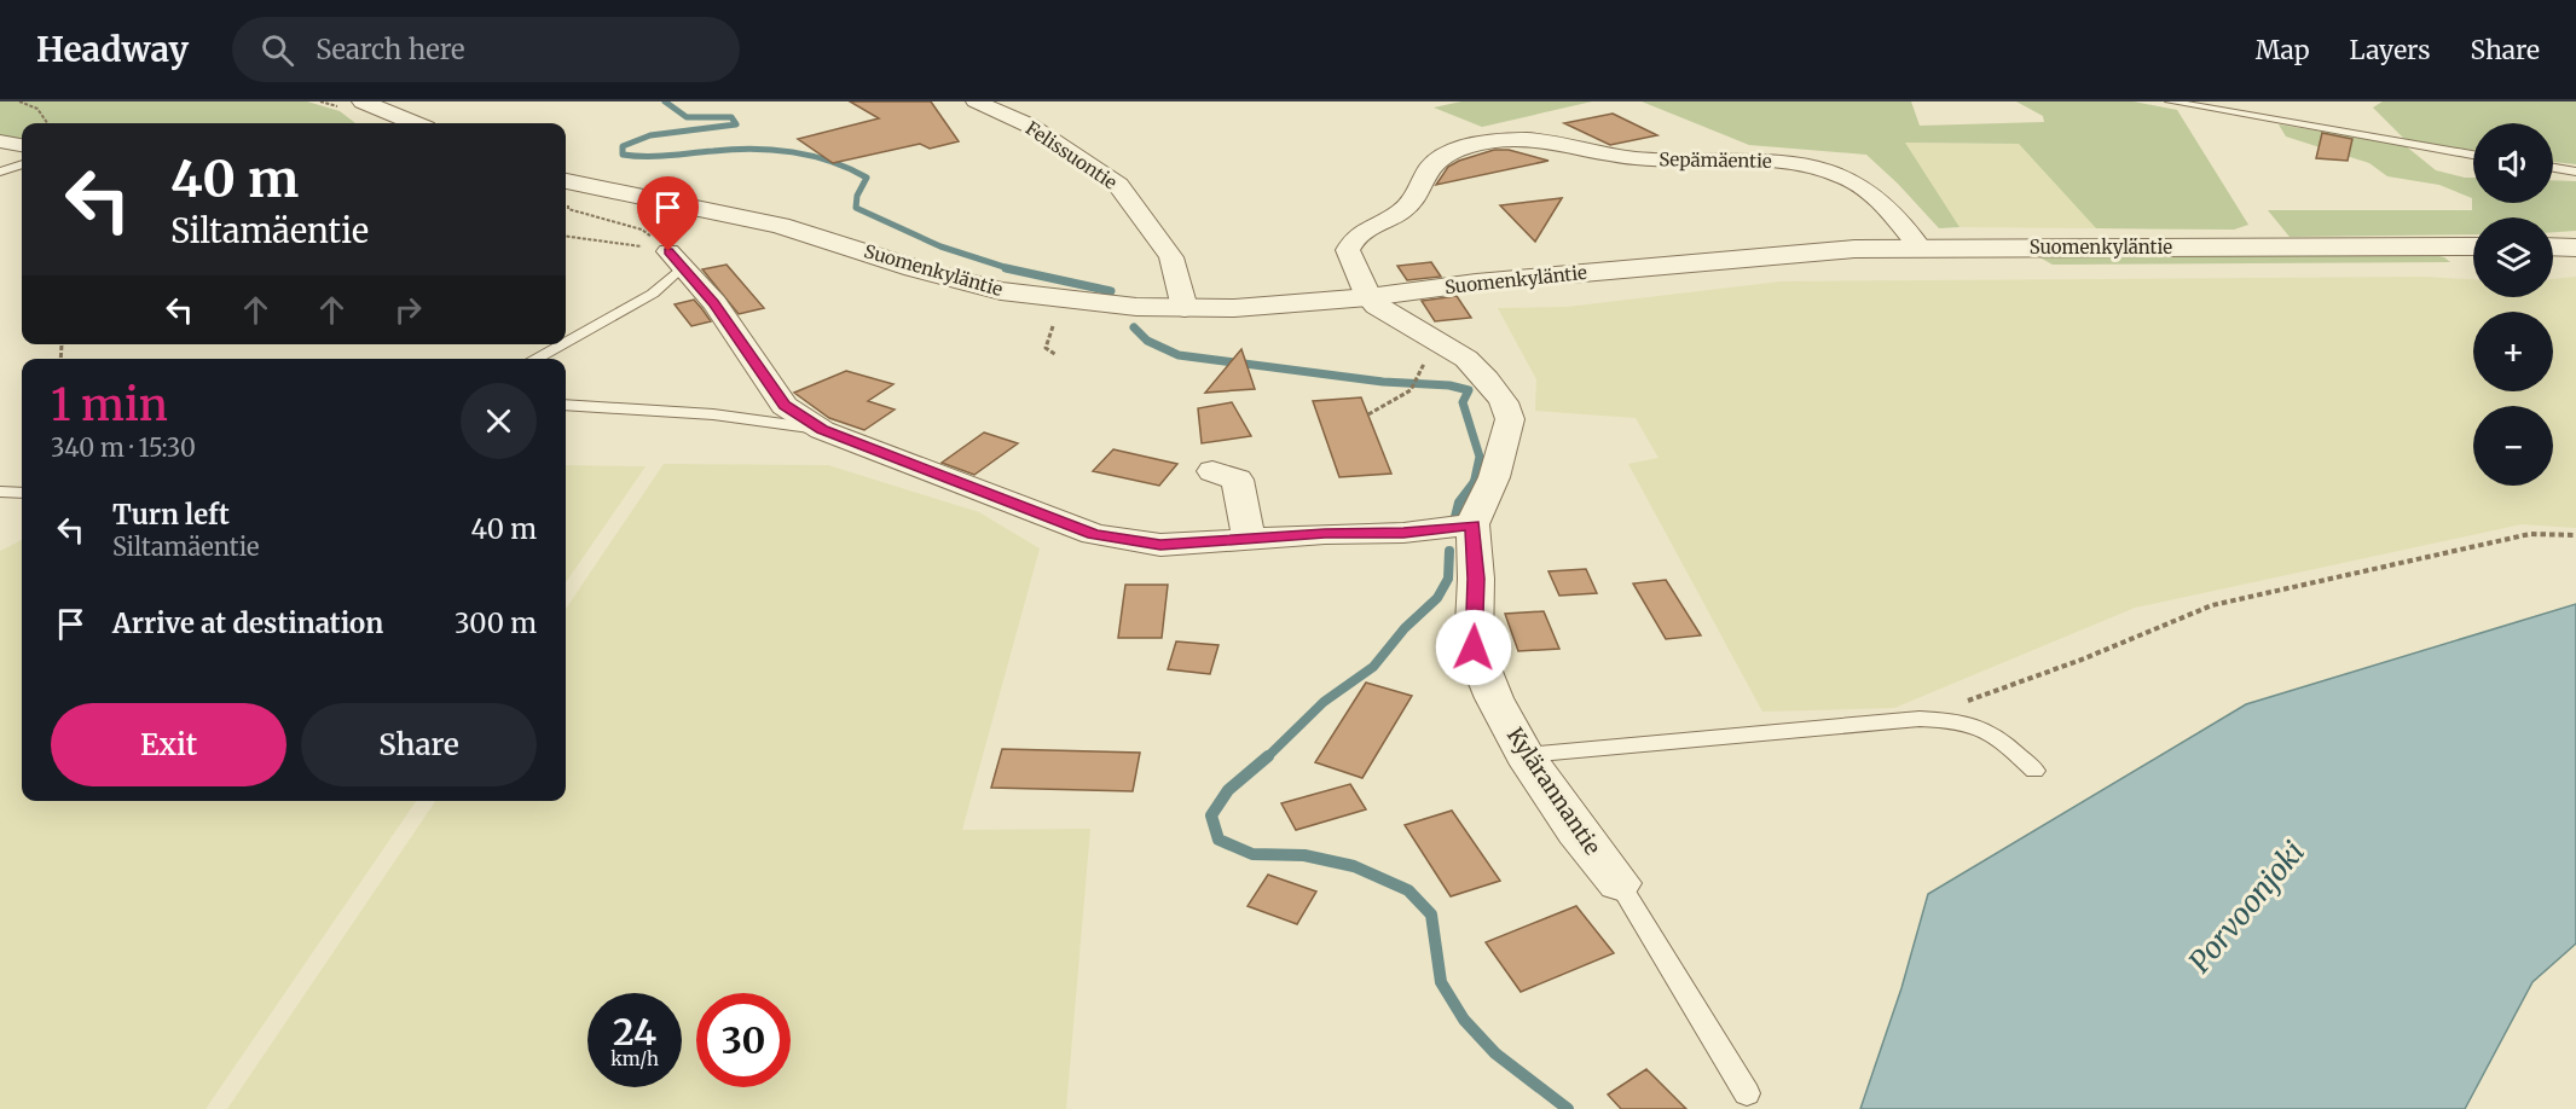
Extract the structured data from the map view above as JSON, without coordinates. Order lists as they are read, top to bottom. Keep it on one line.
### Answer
{"streets":{"street":["Felissuontie","Sepämäentie","Suomenkyläntie","Kylärannantie"]},"crossings":[["Felissuontie","Suomenkyläntie"],["Sepämäentie","Suomenkyläntie"],["Sepämäentie","Kylärannantie"],["Suomenkyläntie","Kylärannantie"]],"water":["Porvoonjoki"],"page":{"header":"Headway","search":"Search here","nav":["Map","Layers","Share"],"map_buttons":["+","−"],"turn":["40 m","Siltamäentie"],"heading":["1 min","340 m · 15:30"],"list":[{"name":"Turn left","note":"Siltamäentie","value":"40 m"},{"name":"Arrive at destination","value":"300 m"}],"buttons":["Exit","Share"],"speed":"24 km/h","limit":"30"}}
